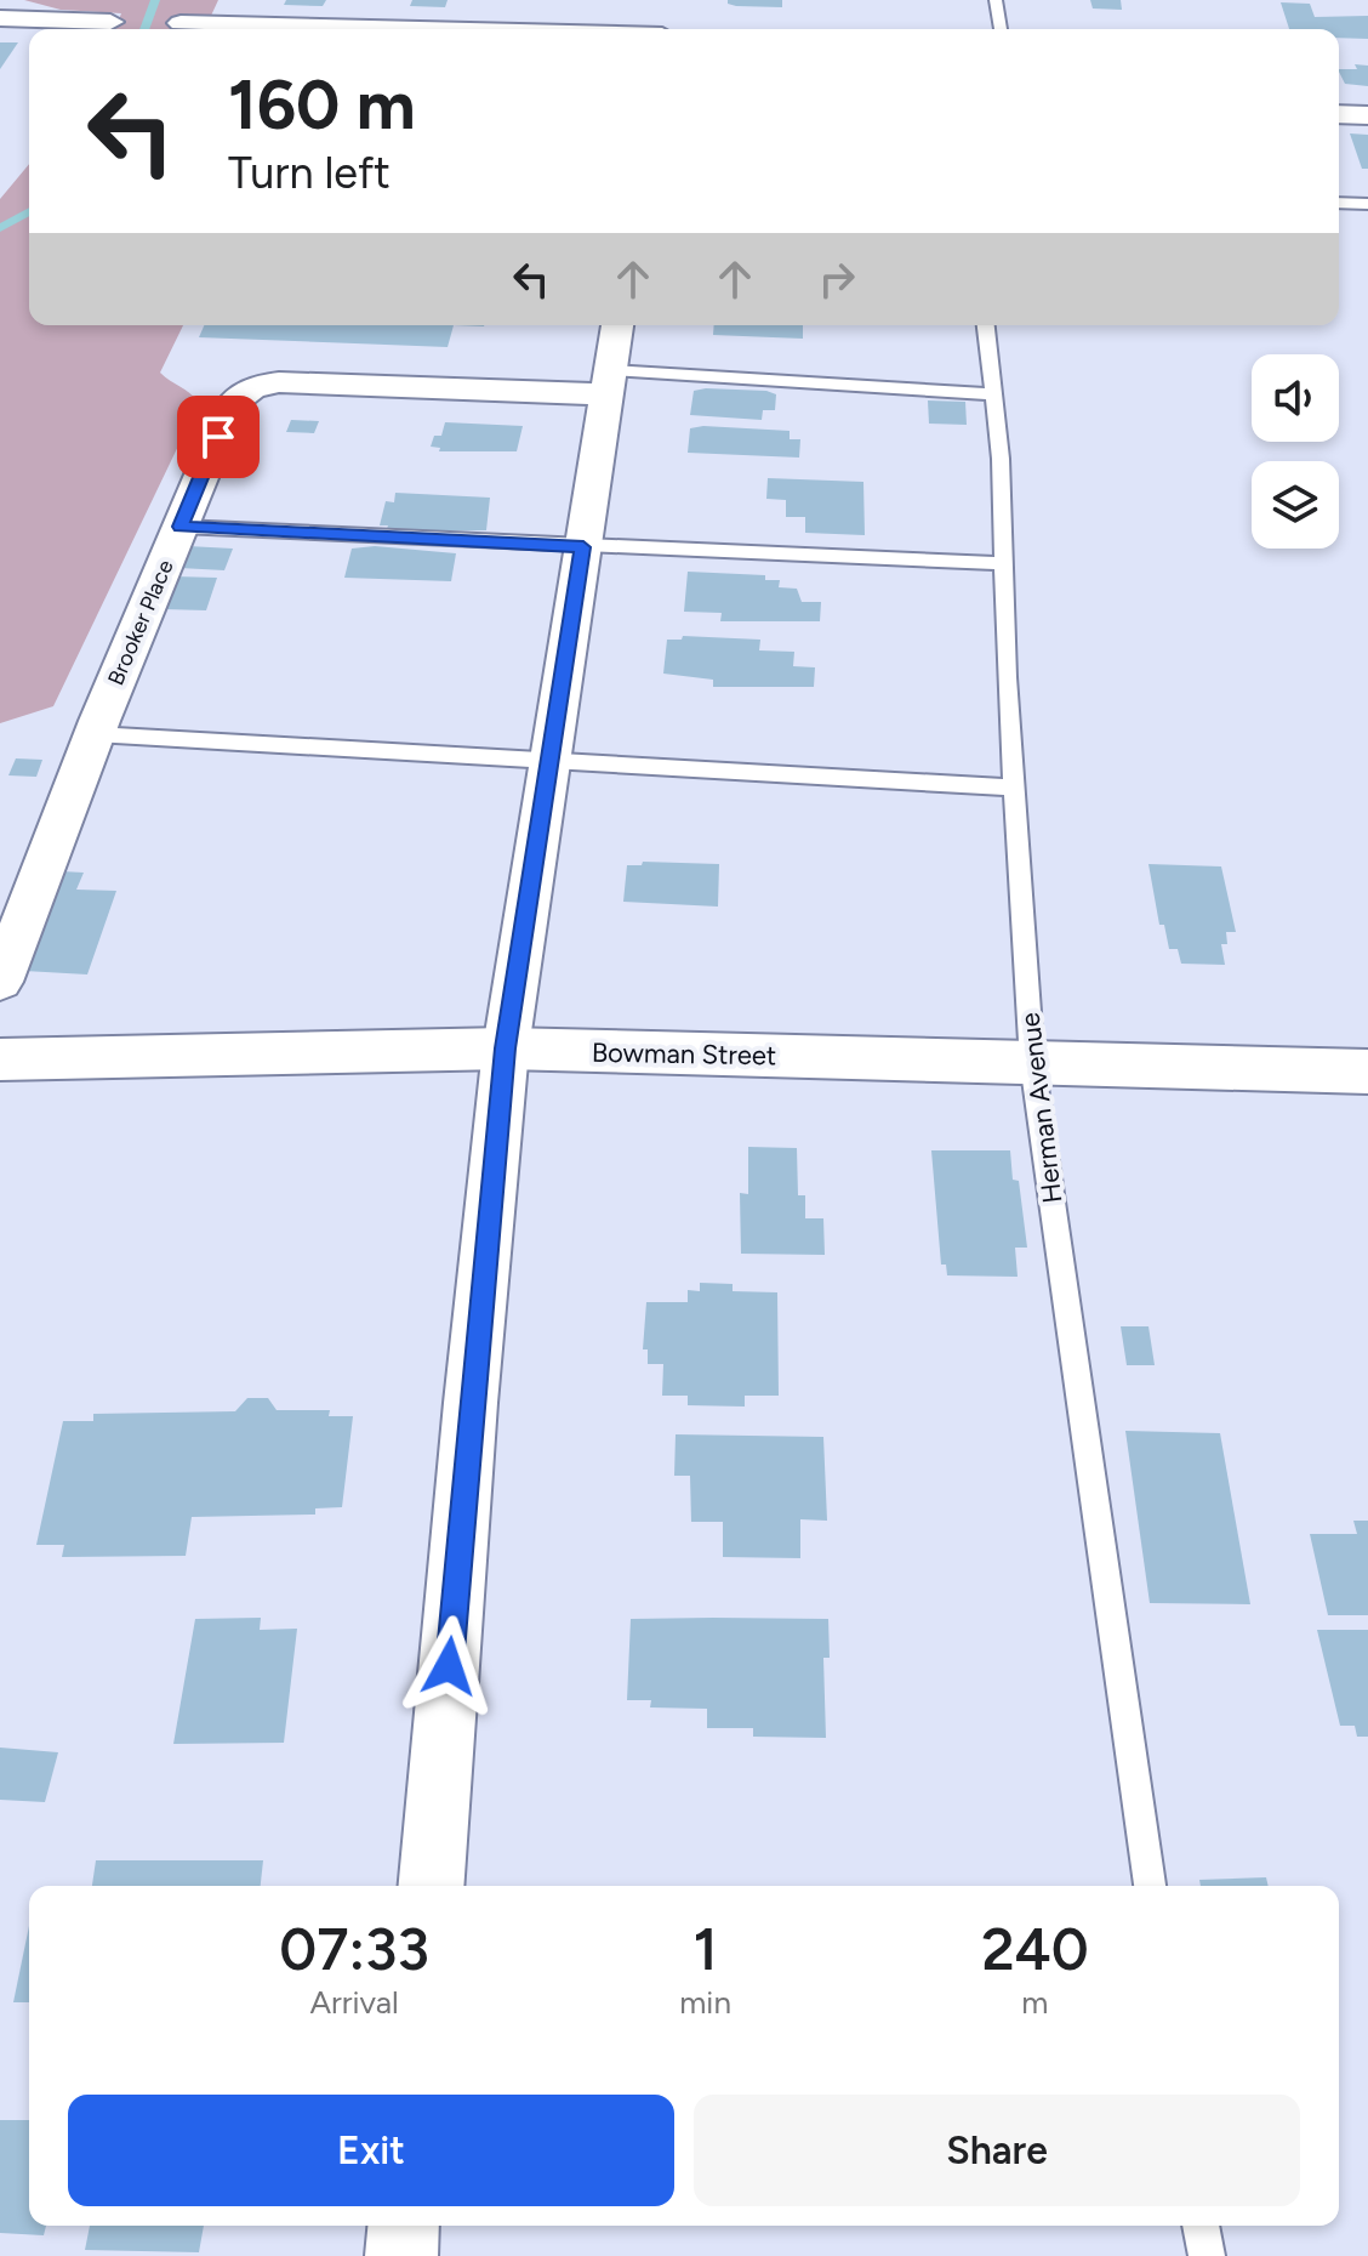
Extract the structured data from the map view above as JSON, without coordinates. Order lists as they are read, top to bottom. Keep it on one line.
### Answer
{"streets":{"street":["Brooker Place","Bowman Street"],"lane":["Herman Avenue"]},"crossings":[["Bowman Street","Herman Avenue"]],"page":{"turn":["160 m","Turn left"],"eta":["07:33","Arrival","1","min","240","m"],"buttons":["Exit","Share"]}}
